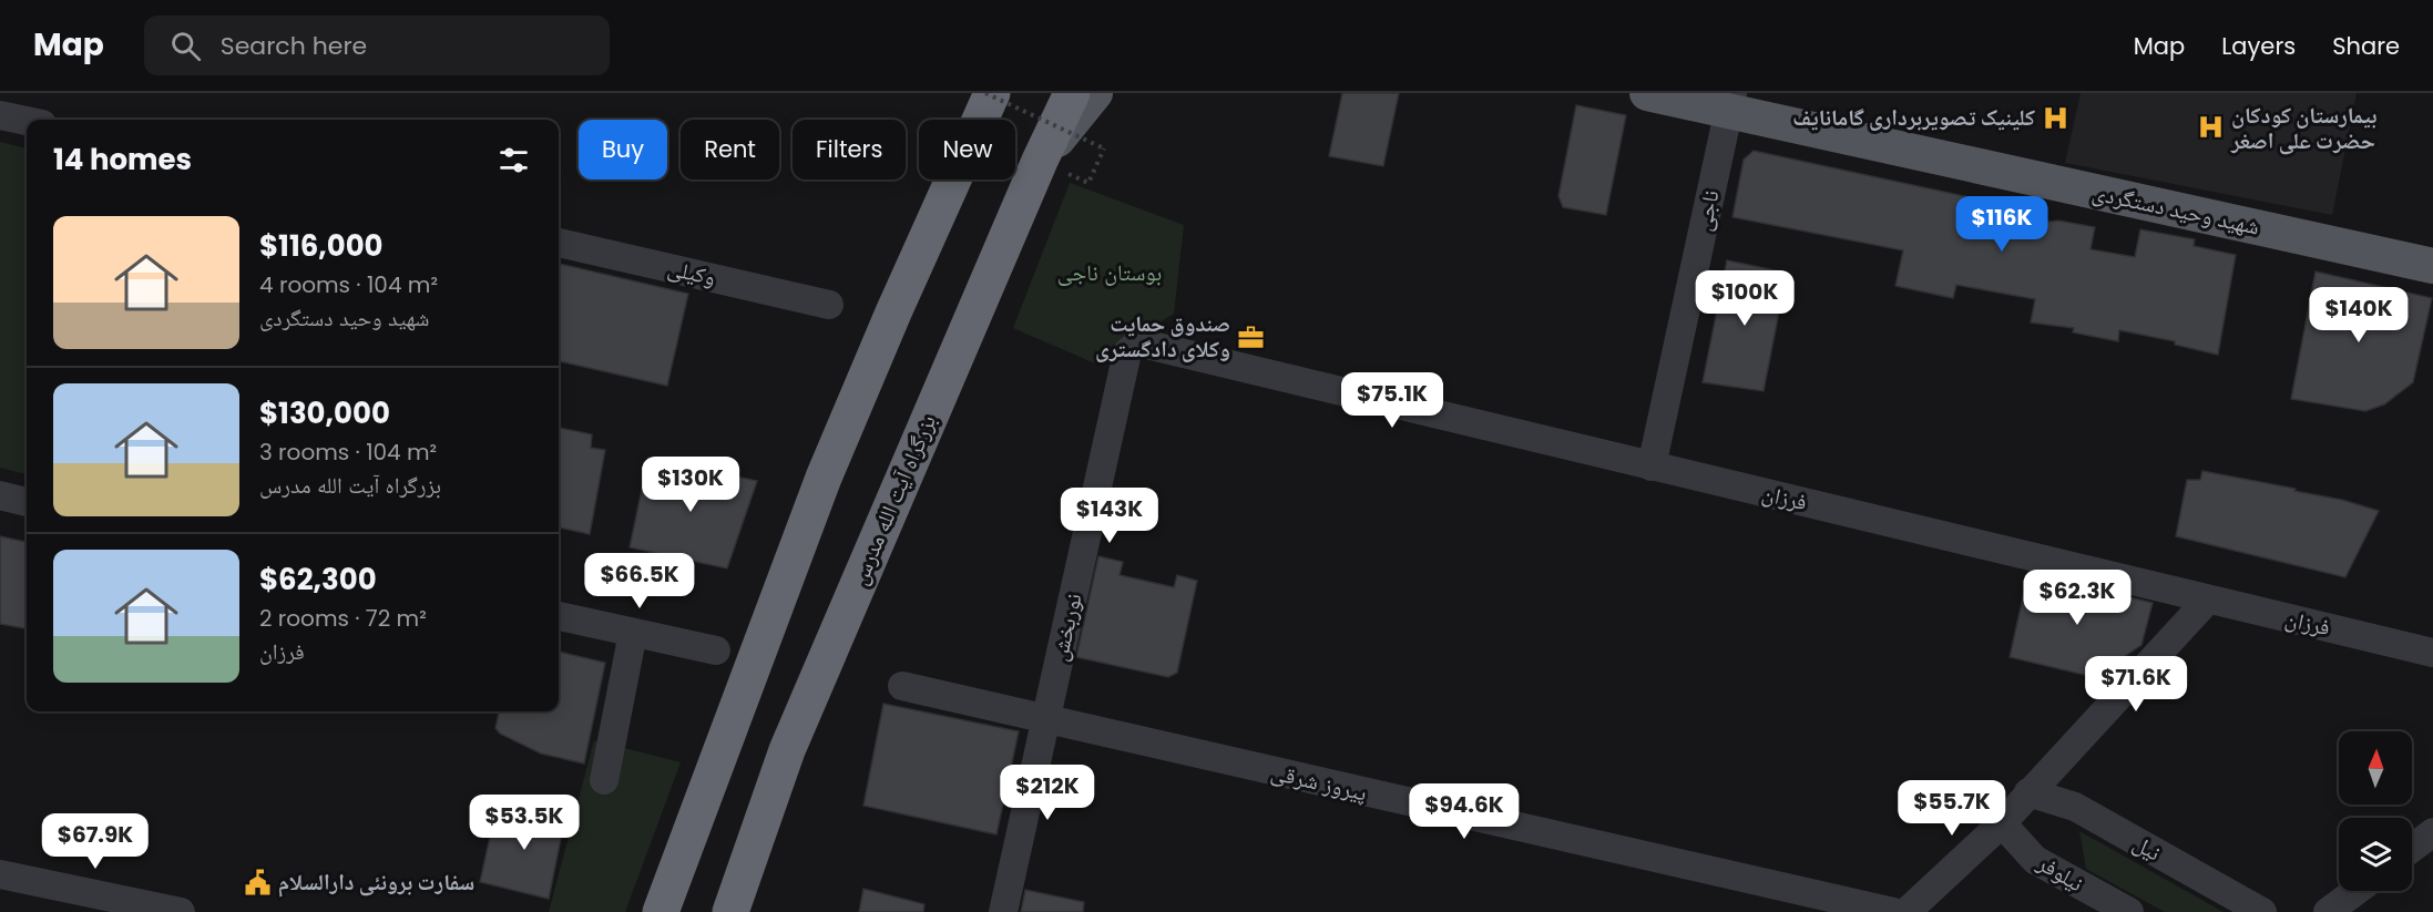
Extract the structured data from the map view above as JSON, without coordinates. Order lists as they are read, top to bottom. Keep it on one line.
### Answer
{"streets":{"highway":["بزرگراه آیت الله مدرس"],"main road":["شهید وحید دستگردی"],"street":["ناجی","وكيلی","فرزان","نوربخش","پیروز شرقی","نیل","نیلوفر"]},"crossings":[["شهید وحید دستگردی","ناجی"],["ناجی","فرزان"],["فرزان","نوربخش"],["نوربخش","پیروز شرقی"]],"parks":["بوستان ناجی"],"places":{"hospital":["کلینیک تصویربرداری گامانایف","بیمارستان کودکان حضرت علی اصغر"],"office":["صندوق حمایت وکلای دادگستری"],"public building":["سفارت برونئی دارالسلام"]},"north":"top","page":{"header":"Map","search":"Search here","nav":["Map","Layers","Share"],"chip":["Buy","Rent","Filters","New"],"heading":"14 homes","price":["$116K","$100K","$140K","$75.1K","$130K","$143K","$66.5K","$62.3K","$71.6K","$212K","$55.7K","$94.6K","$53.5K","$67.9K"],"list":[{"name":"$116,000","note":"4 rooms · 104 m² · شهید وحید دستگردی"},{"name":"$130,000","note":"3 rooms · 104 m² · بزرگراه آیت الله مدرس"},{"name":"$62,300","note":"2 rooms · 72 m² · فرزان"}]}}
